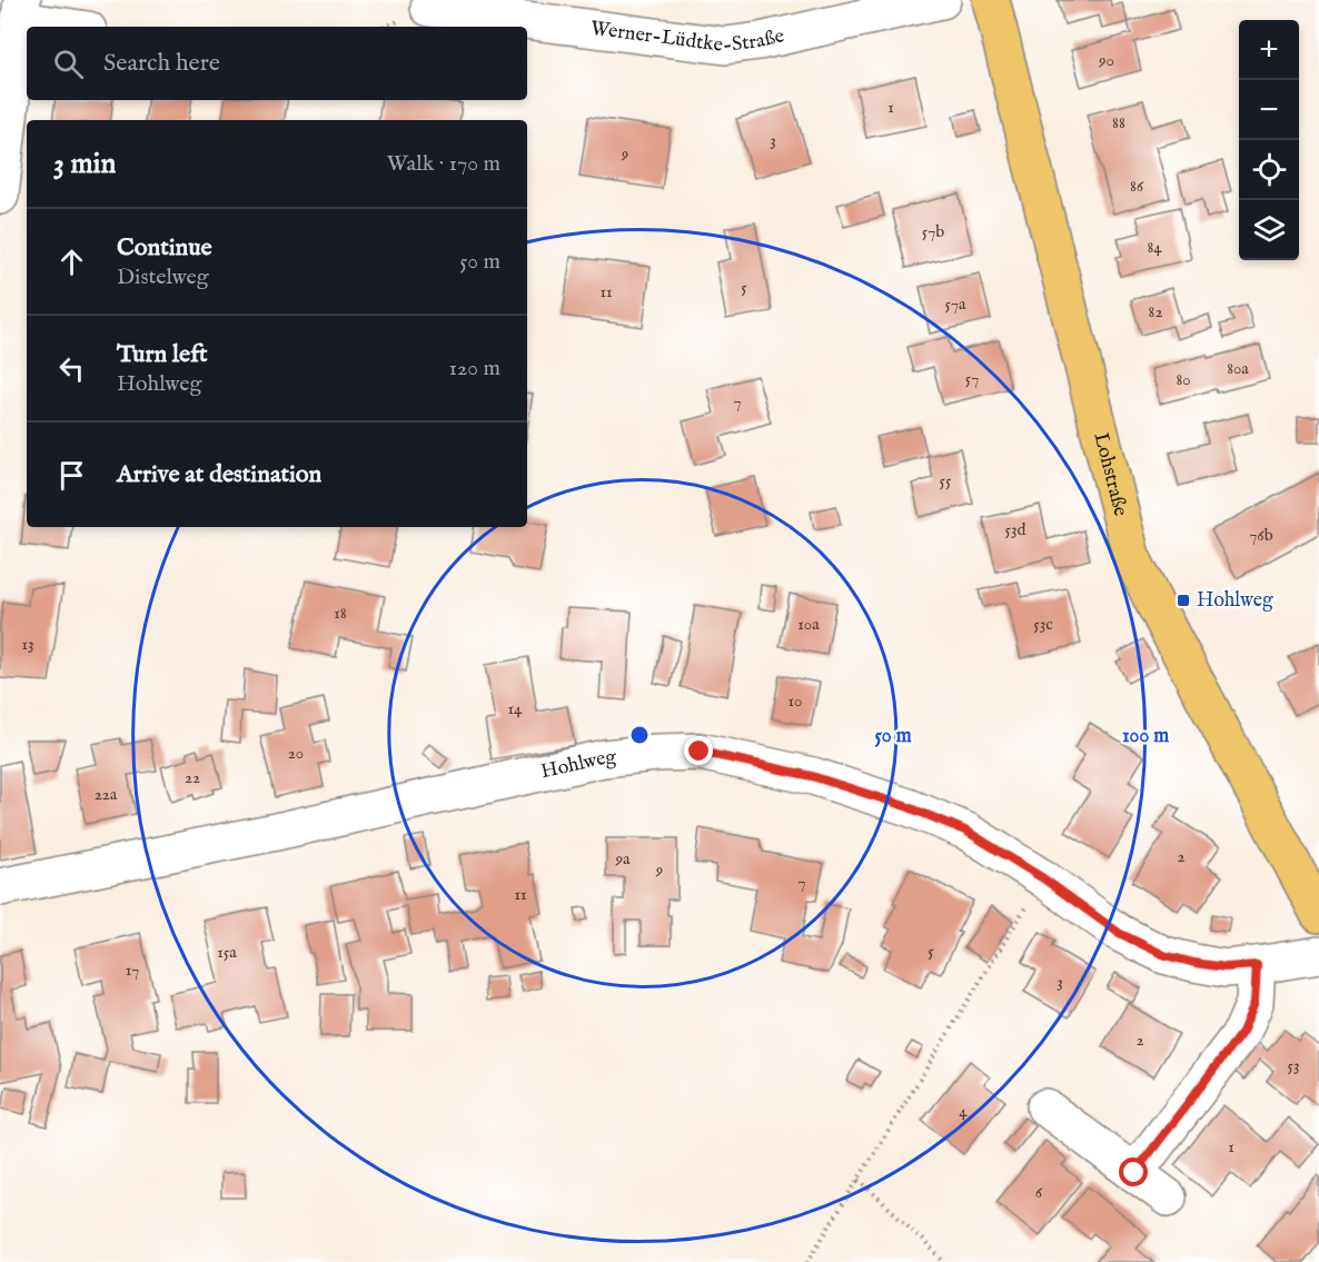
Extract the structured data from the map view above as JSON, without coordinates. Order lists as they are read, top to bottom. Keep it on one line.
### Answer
{"streets":{"main road":["Lohstraße"],"street":["Werner-Lüdtke-Straße","Hohlweg"]},"places":{"transit":["Hohlweg"]},"house_numbers":["90","1","88","3","9","86","57b","84","5","11","57a","82","80a","57","80","7","55","53d","76b","18","10a","53c","13","10","14","20","22","22a","2","9a","9","7","11","5","15a","17","3","2","53","4","1","6"],"page":{"map_buttons":["+","−"],"search":"Search here","heading":["3 min","Walk · 170 m"],"list":[["Continue","Distelweg","50 m"],["Turn left","Hohlweg","120 m"],"Arrive at destination"]},"rings":["50 m","100 m"]}
